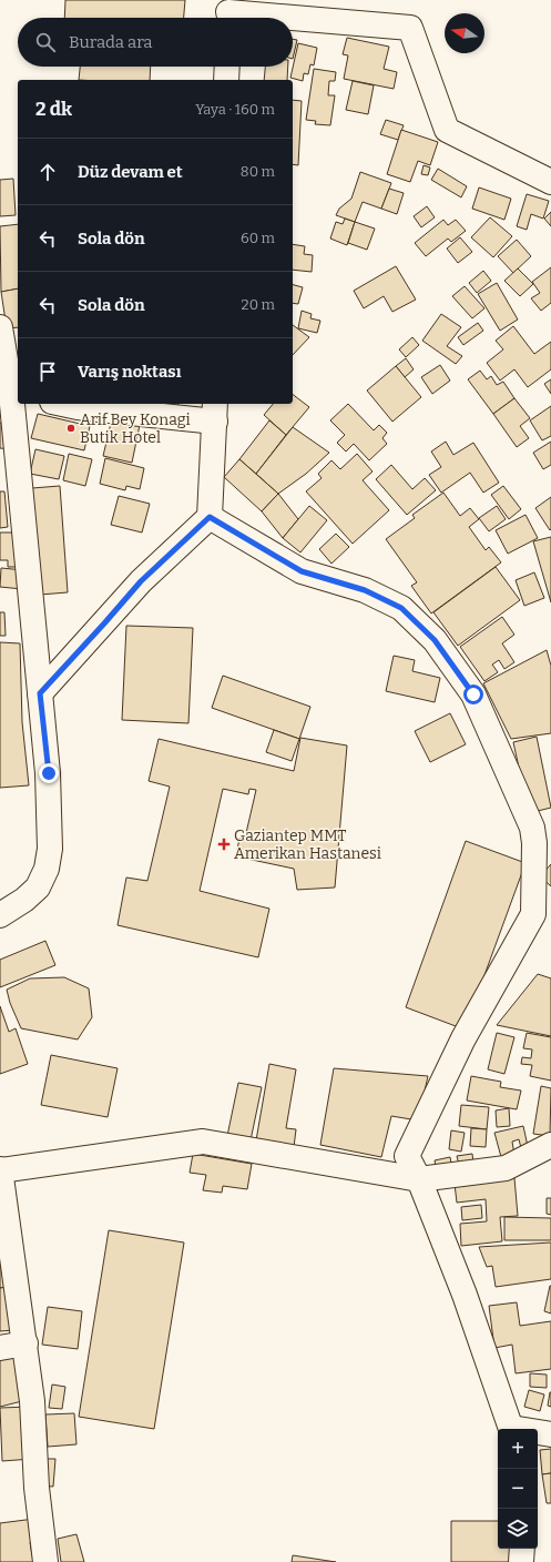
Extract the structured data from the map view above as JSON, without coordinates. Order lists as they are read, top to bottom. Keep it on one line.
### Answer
{"places":{"other":["Arif Bey Konagi Butik Hotel"],"health":["Gaziantep MMT Amerikan Hastanesi"]},"north":"left","page":{"search":"Burada ara","heading":["2 dk","Yaya · 160 m"],"list":[["Düz devam et","80 m"],["Sola dön","60 m"],["Sola dön","20 m"],"Varış noktası"],"map_buttons":["+","−"]}}
